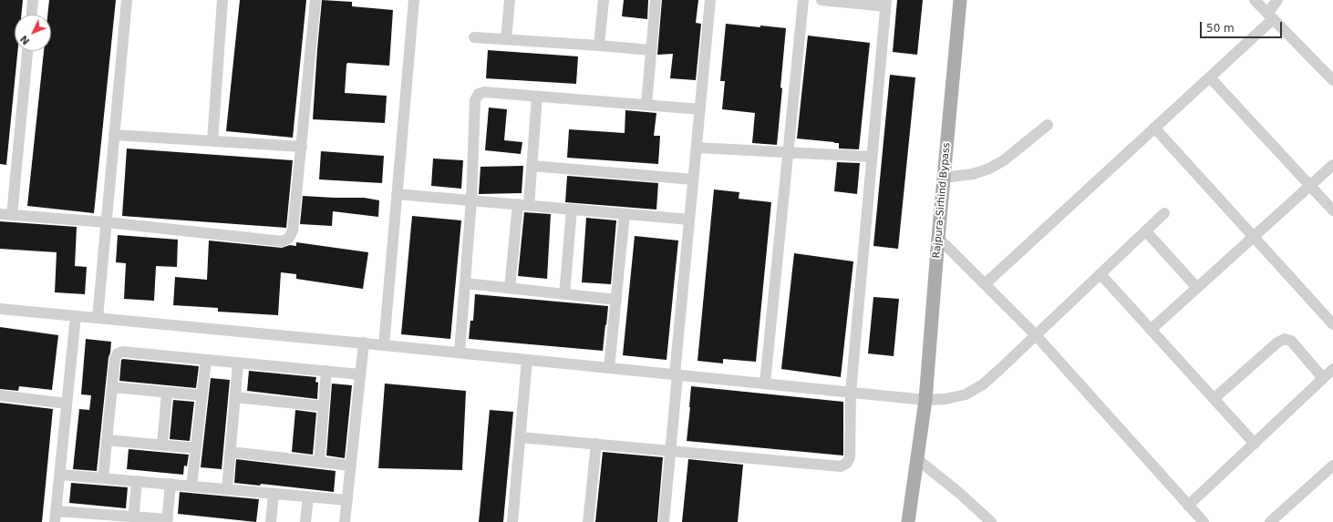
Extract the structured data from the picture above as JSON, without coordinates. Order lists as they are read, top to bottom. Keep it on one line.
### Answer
{"streets":{"main road":["Rajpura-Sirhind Bypass"]},"scale_bar":"50 m","north":"bottom left"}
